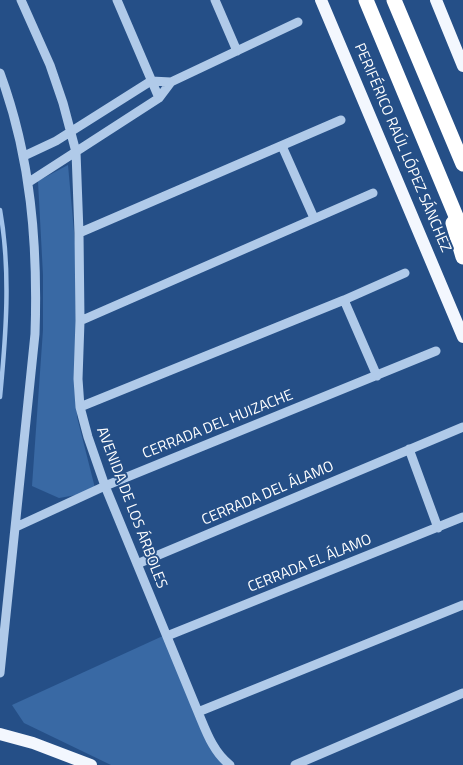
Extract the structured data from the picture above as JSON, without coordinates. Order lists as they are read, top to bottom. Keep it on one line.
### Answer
{"streets":{"highway":["PERIFÉRICO RAÚL LÓPEZ SÁNCHEZ"],"street":["CERRADA DEL HUIZACHE","CERRADA DEL ÁLAMO","AVENIDA DE LOS ÁRBOLES","CERRADA EL ÁLAMO"]},"crossings":[["CERRADA DEL HUIZACHE","AVENIDA DE LOS ÁRBOLES"],["CERRADA DEL ÁLAMO","AVENIDA DE LOS ÁRBOLES"],["AVENIDA DE LOS ÁRBOLES","CERRADA EL ÁLAMO"]]}
